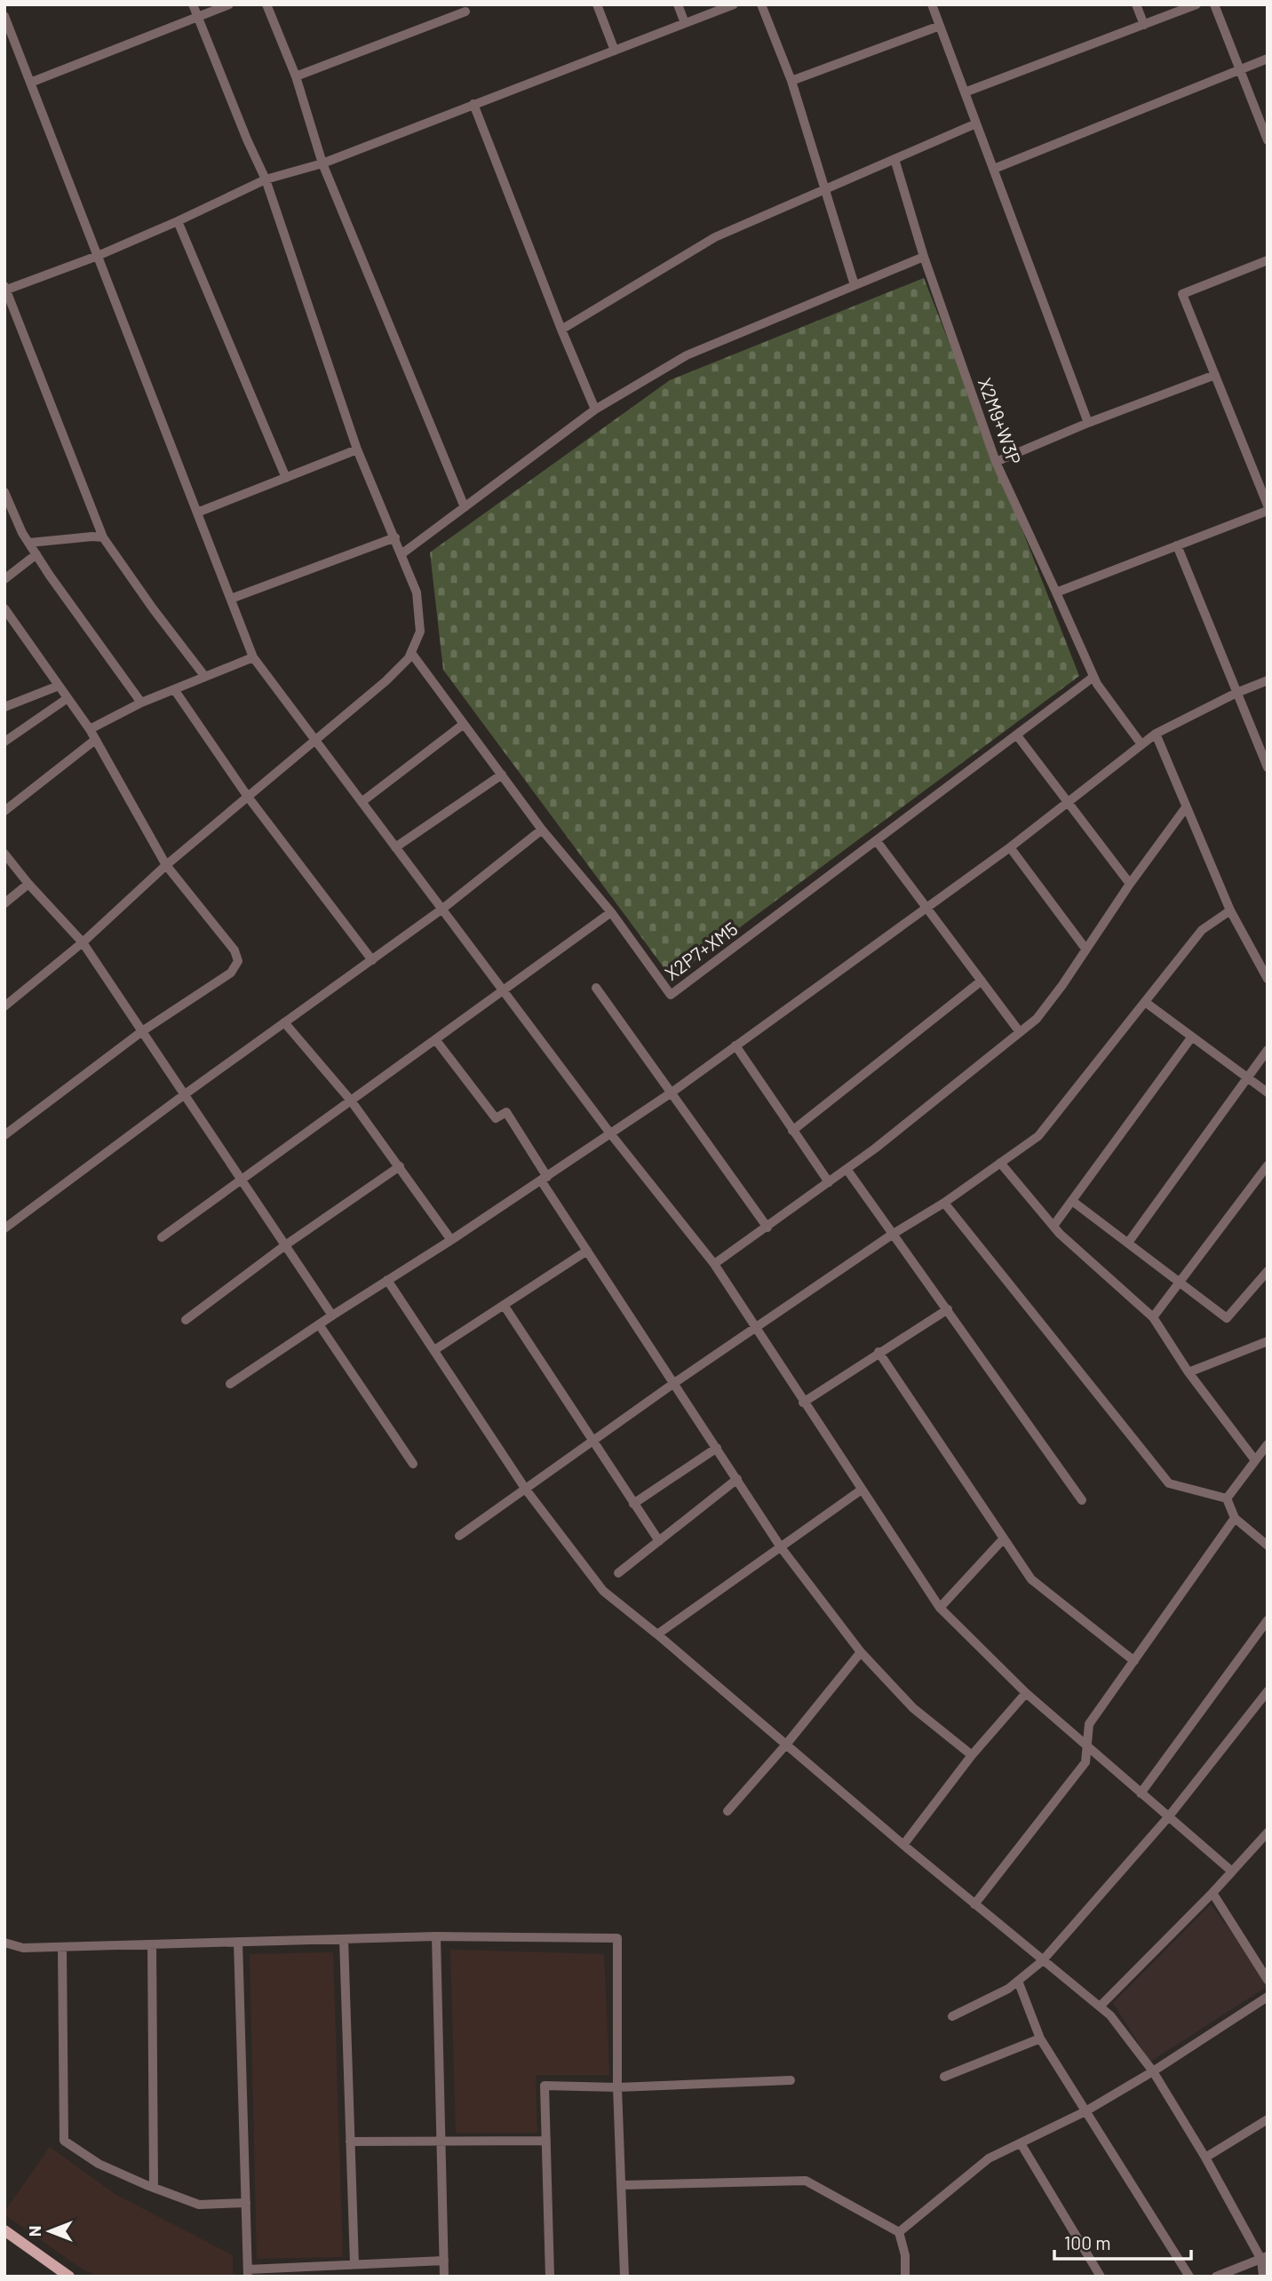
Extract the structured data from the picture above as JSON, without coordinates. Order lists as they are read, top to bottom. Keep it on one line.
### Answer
{"streets":{"street":["X2M9+W3P","X2P7+XM5"]},"crossings":[["X2M9+W3P","X2P7+XM5"]],"scale_bar":"100 m","north":"left"}
